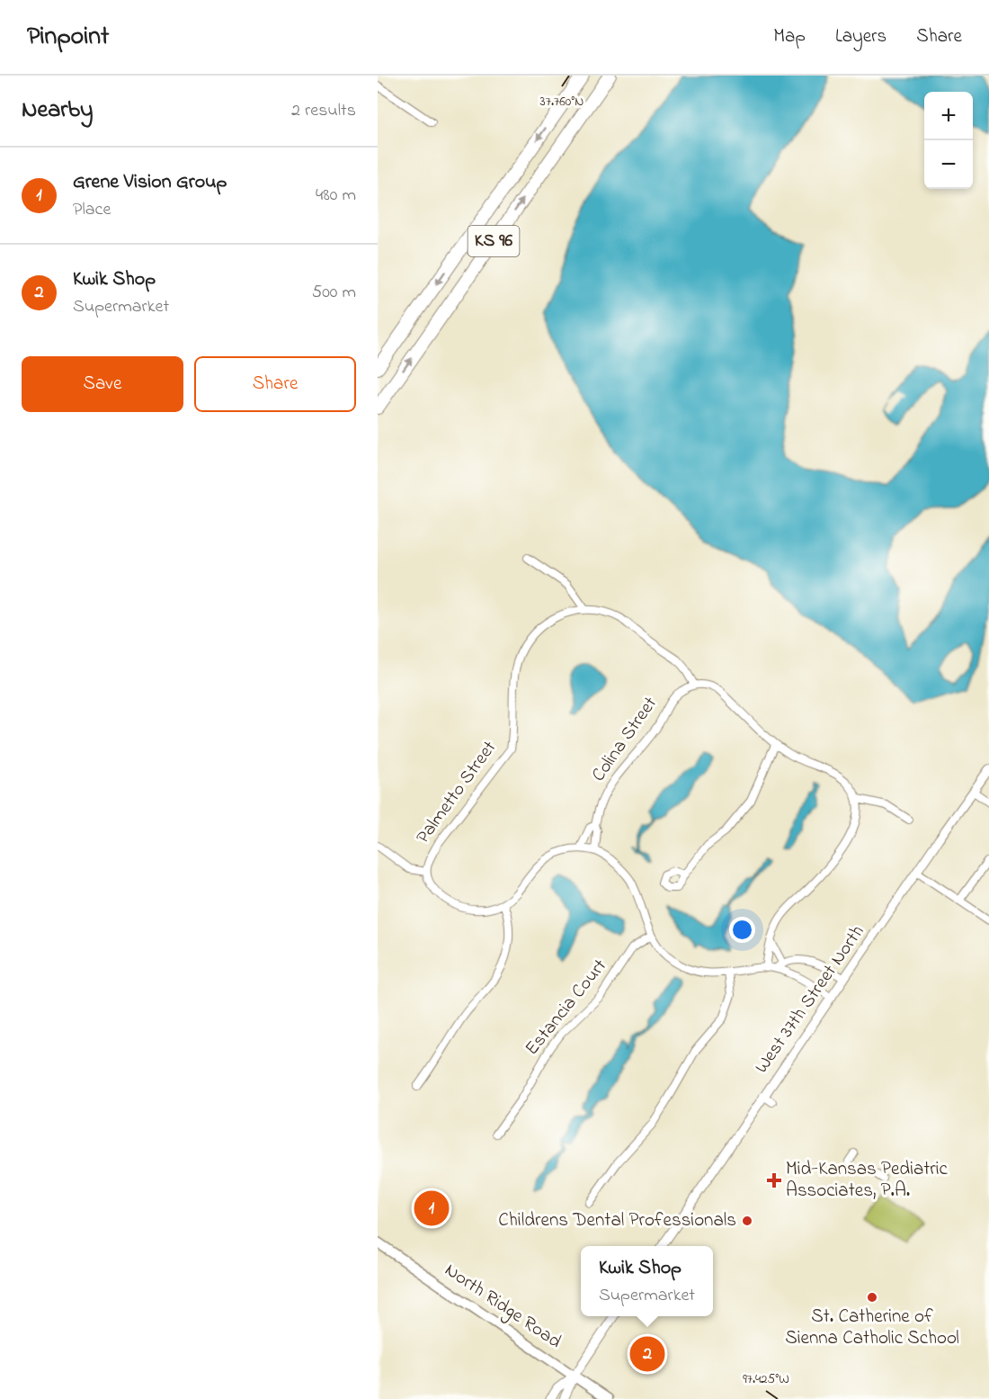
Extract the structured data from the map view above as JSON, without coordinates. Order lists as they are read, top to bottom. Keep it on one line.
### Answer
{"streets":{"highway":["KS 96"],"main road":["North Ridge Road"],"street":["Colina Street","Palmetto Street","West 37th Street North","Estancia Court"]},"places":{"health":["Mid-Kansas Pediatric Associates, P.A."],"other":["Childrens Dental Professionals","St. Catherine of Sienna Catholic School"]},"page":{"header":"Pinpoint","nav":["Map","Layers","Share"],"heading":["Nearby","2 results"],"map_buttons":["+","−"],"list":[{"mark":"1","name":"Grene Vision Group","note":"Place","value":"480 m"},{"mark":"2","name":"Kwik Shop","note":"Supermarket","value":"500 m"}],"buttons":["Save","Share"],"pins":["1","2"],"popup":["Kwik Shop","Supermarket"]},"coordinates":["37.760°N","97.425°W"]}
